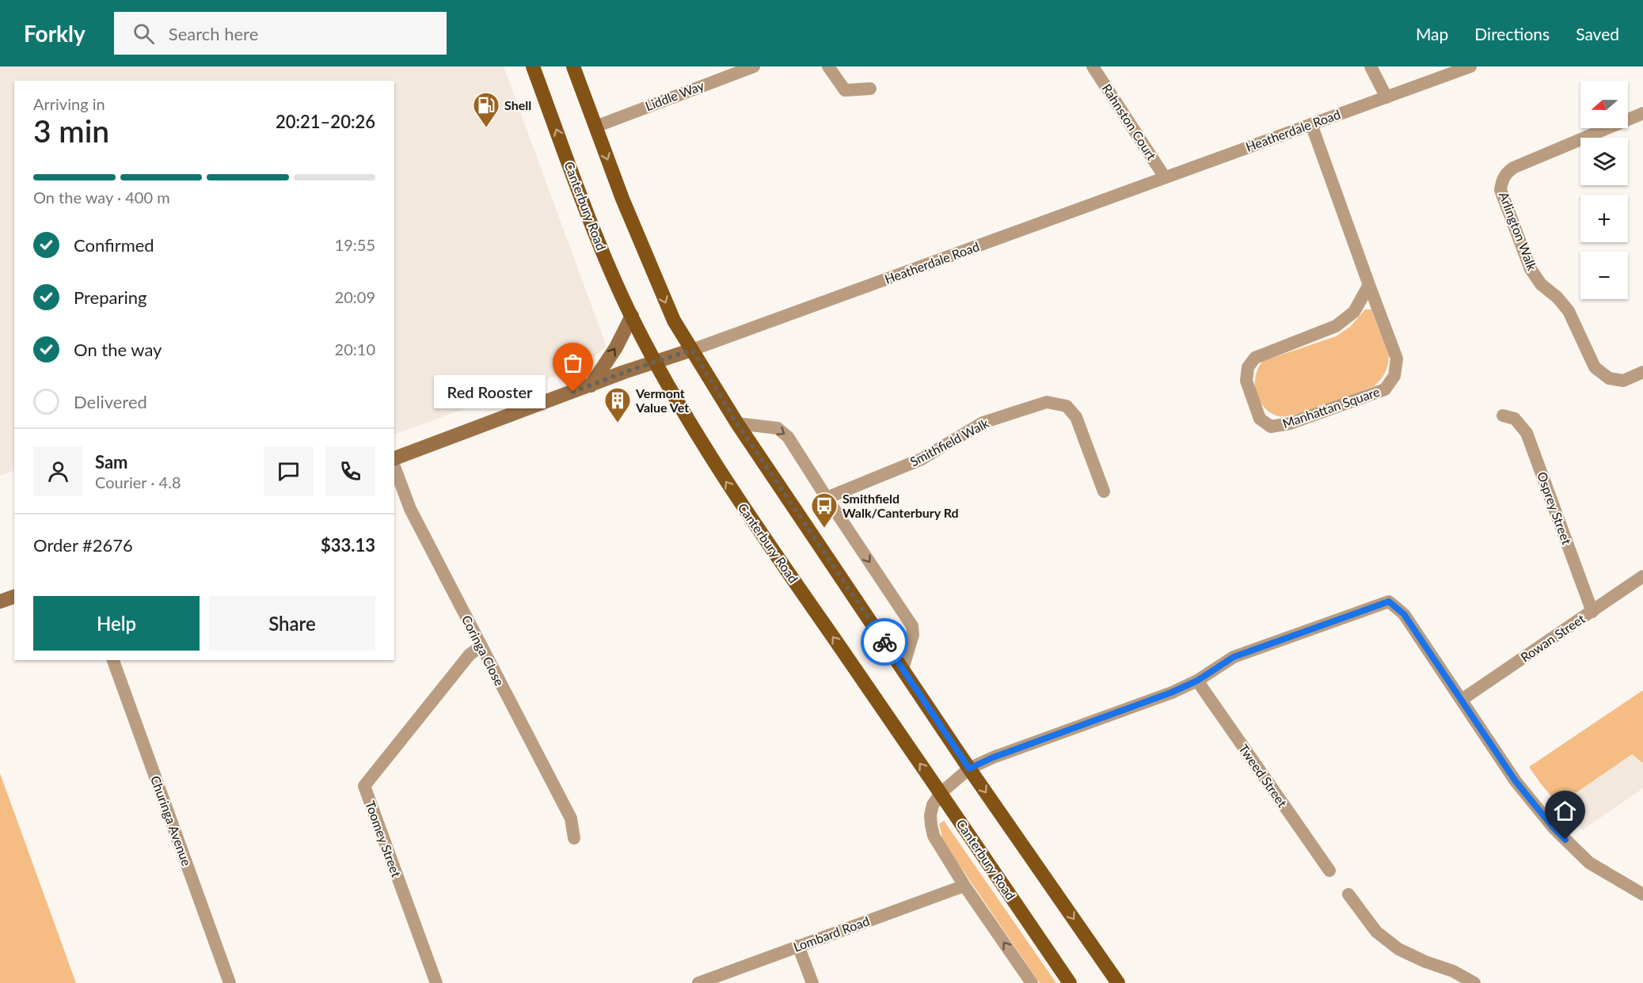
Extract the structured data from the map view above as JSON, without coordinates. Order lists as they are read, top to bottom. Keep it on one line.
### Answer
{"streets":{"main road":["Heatherdale Road","Canterbury Road"],"street":["Liddle Way","Rahnston Court","Arlington Walk","Manhattan Square","Smithfield Walk","Osprey Street","Rowan Street","Coringa Close","Tweed Street","Churinga Avenue","Toomey Street","Lombard Road"]},"crossings":[["Rahnston Court","Heatherdale Road"],["Heatherdale Road","Canterbury Road"],["Heatherdale Road","Manhattan Square"],["Osprey Street","Rowan Street"],["Coringa Close","Toomey Street"]],"places":{"fuel station":["Shell"],"other":["Red Rooster"],"building":["Vermont Value Vet"],"bus stop":["Smithfield Walk/Canterbury Rd"]},"north":"left","page":{"header":"Forkly","search":"Search here","nav":["Map","Directions","Saved"],"map_buttons":["+","−"],"heading":["3 min","Arriving in","20:21–20:26"],"panel":["Sam","Courier · 4.8","Order #2676","$33.13"],"bar":"On the way · 400 m","list":[["Confirmed","19:55"],["Preparing","20:09"],["On the way","20:10"],"Delivered"],"bubble":"Red Rooster","buttons":["Help","Share"]}}
